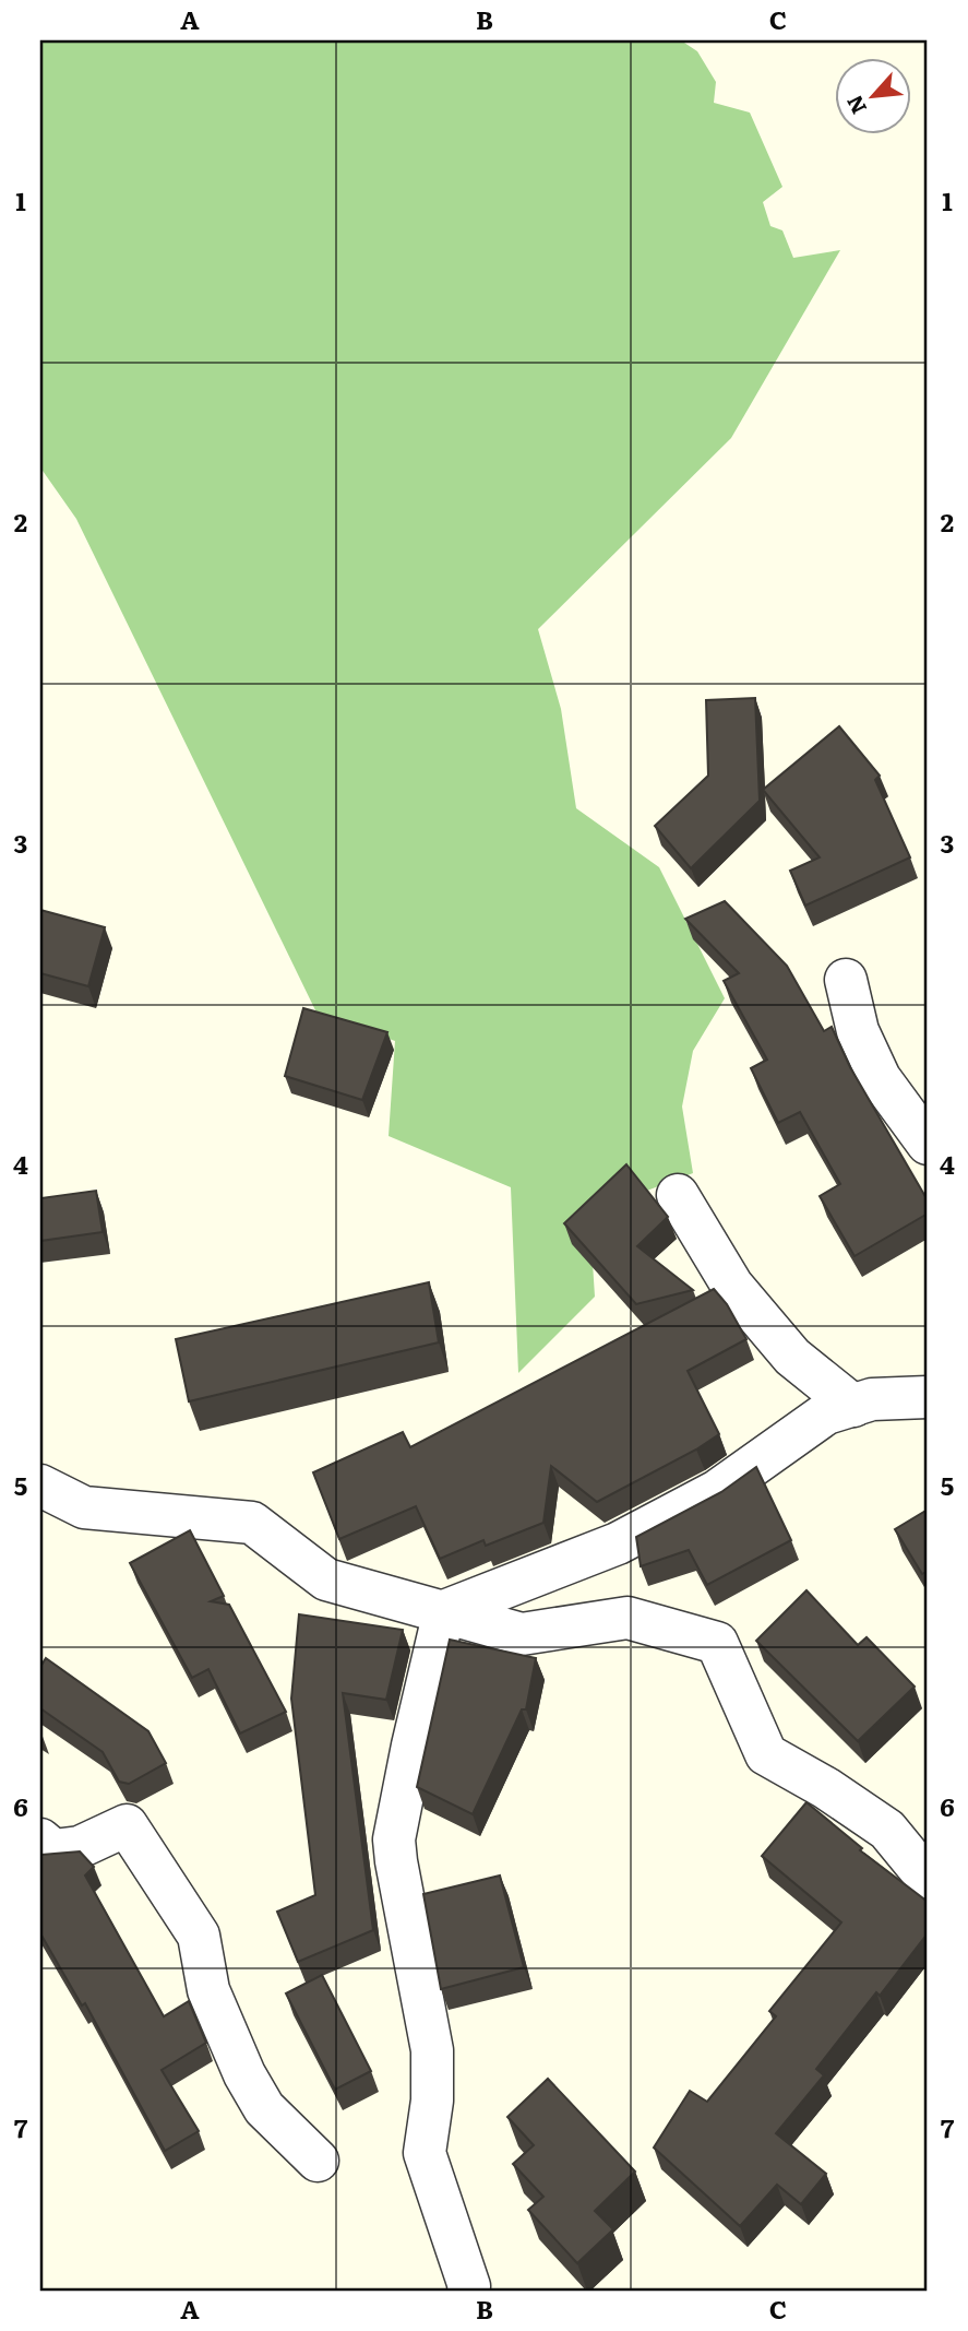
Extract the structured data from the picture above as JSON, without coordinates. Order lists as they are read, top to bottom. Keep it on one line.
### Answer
{"north":"bottom left","grid":{"columns":["A","B","C"],"rows":["1","2","3","4","5","6","7"]}}
